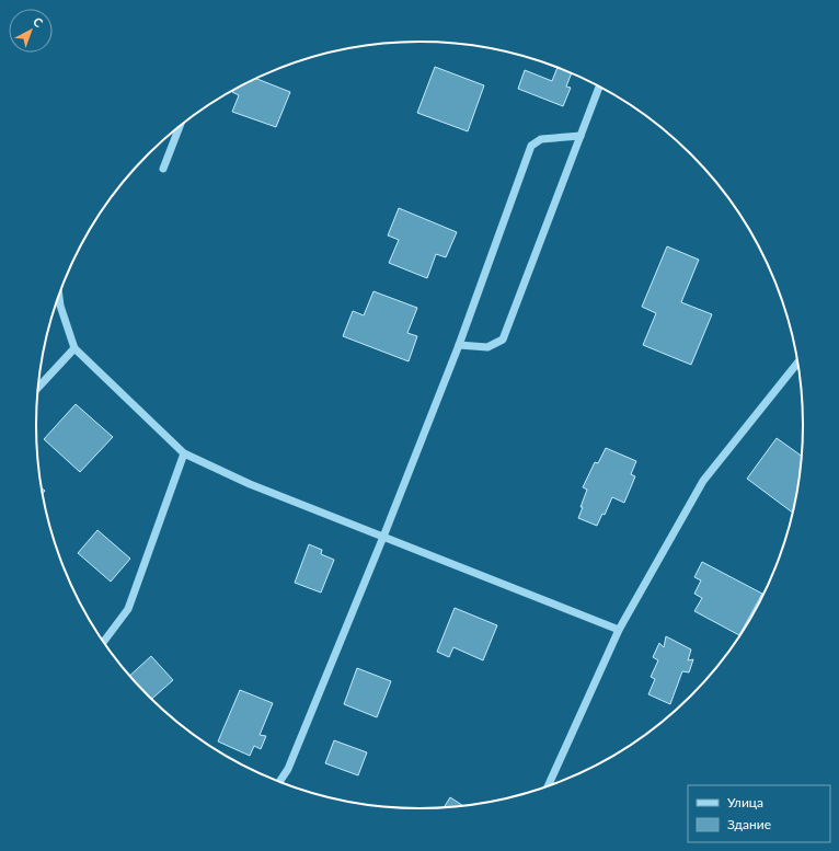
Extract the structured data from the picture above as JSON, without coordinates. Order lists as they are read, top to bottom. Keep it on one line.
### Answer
{"legend":["Улица","Здание"],"north":"top right"}
